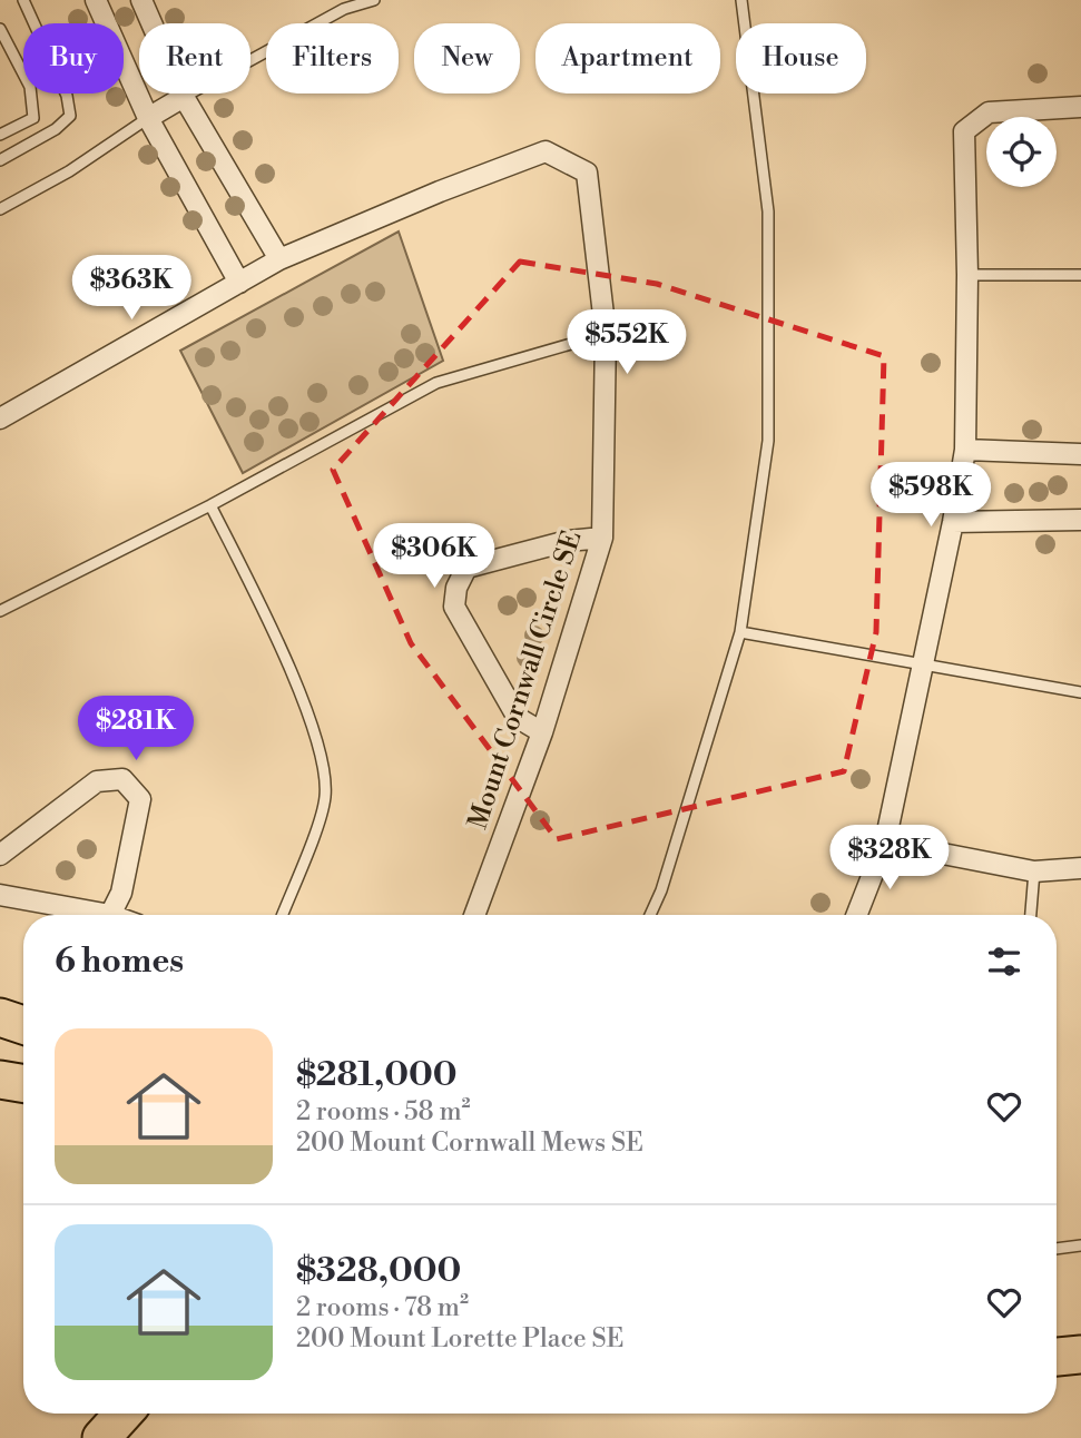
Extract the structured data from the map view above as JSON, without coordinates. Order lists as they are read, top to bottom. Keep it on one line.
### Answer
{"streets":{"street":["Mount Cornwall Circle SE"]},"page":{"chip":["Buy","Rent","Filters","New","Apartment","House"],"price":["$363K","$552K","$598K","$306K","$281K","$328K"],"heading":"6 homes","list":[{"name":"$281,000","note":"2 rooms · 58 m² · 200 Mount Cornwall Mews SE"},{"name":"$328,000","note":"2 rooms · 78 m² · 200 Mount Lorette Place SE"}]}}
